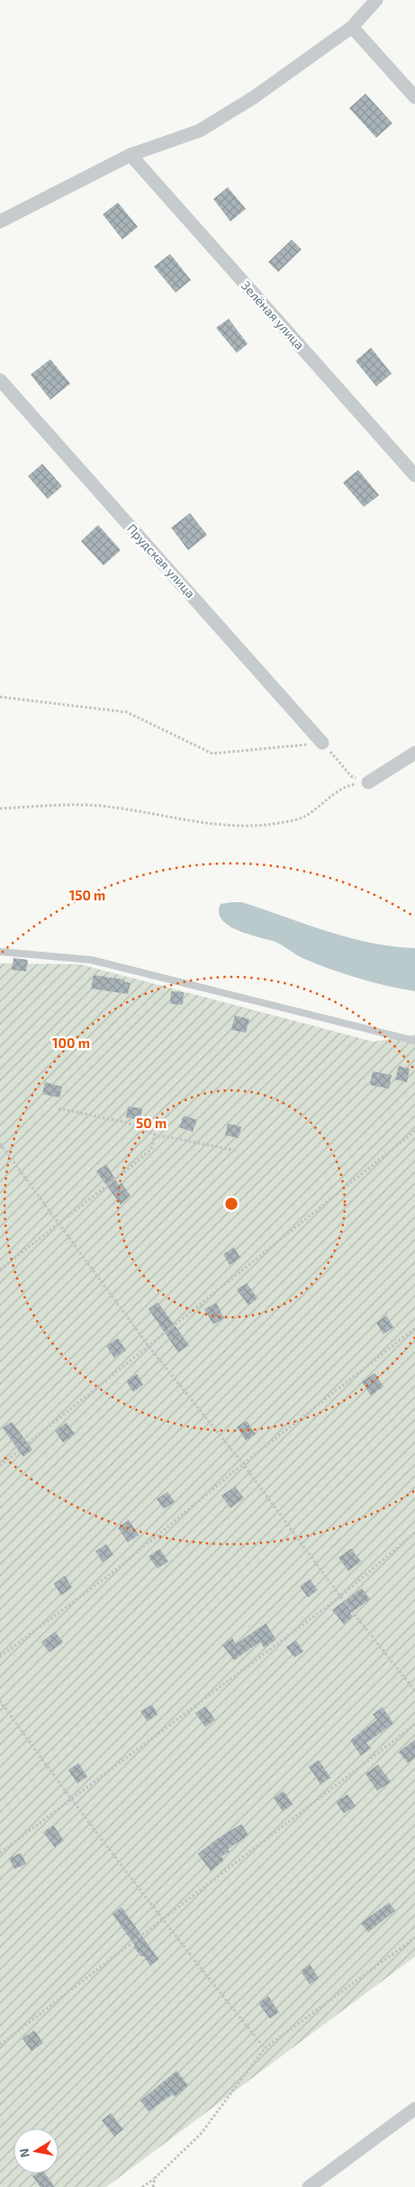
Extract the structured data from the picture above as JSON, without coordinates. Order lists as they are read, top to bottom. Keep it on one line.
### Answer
{"streets":{"street":["Зелёная улица","Прудская улица"]},"north":"left","rings":["150 m","100 m","50 m"]}
